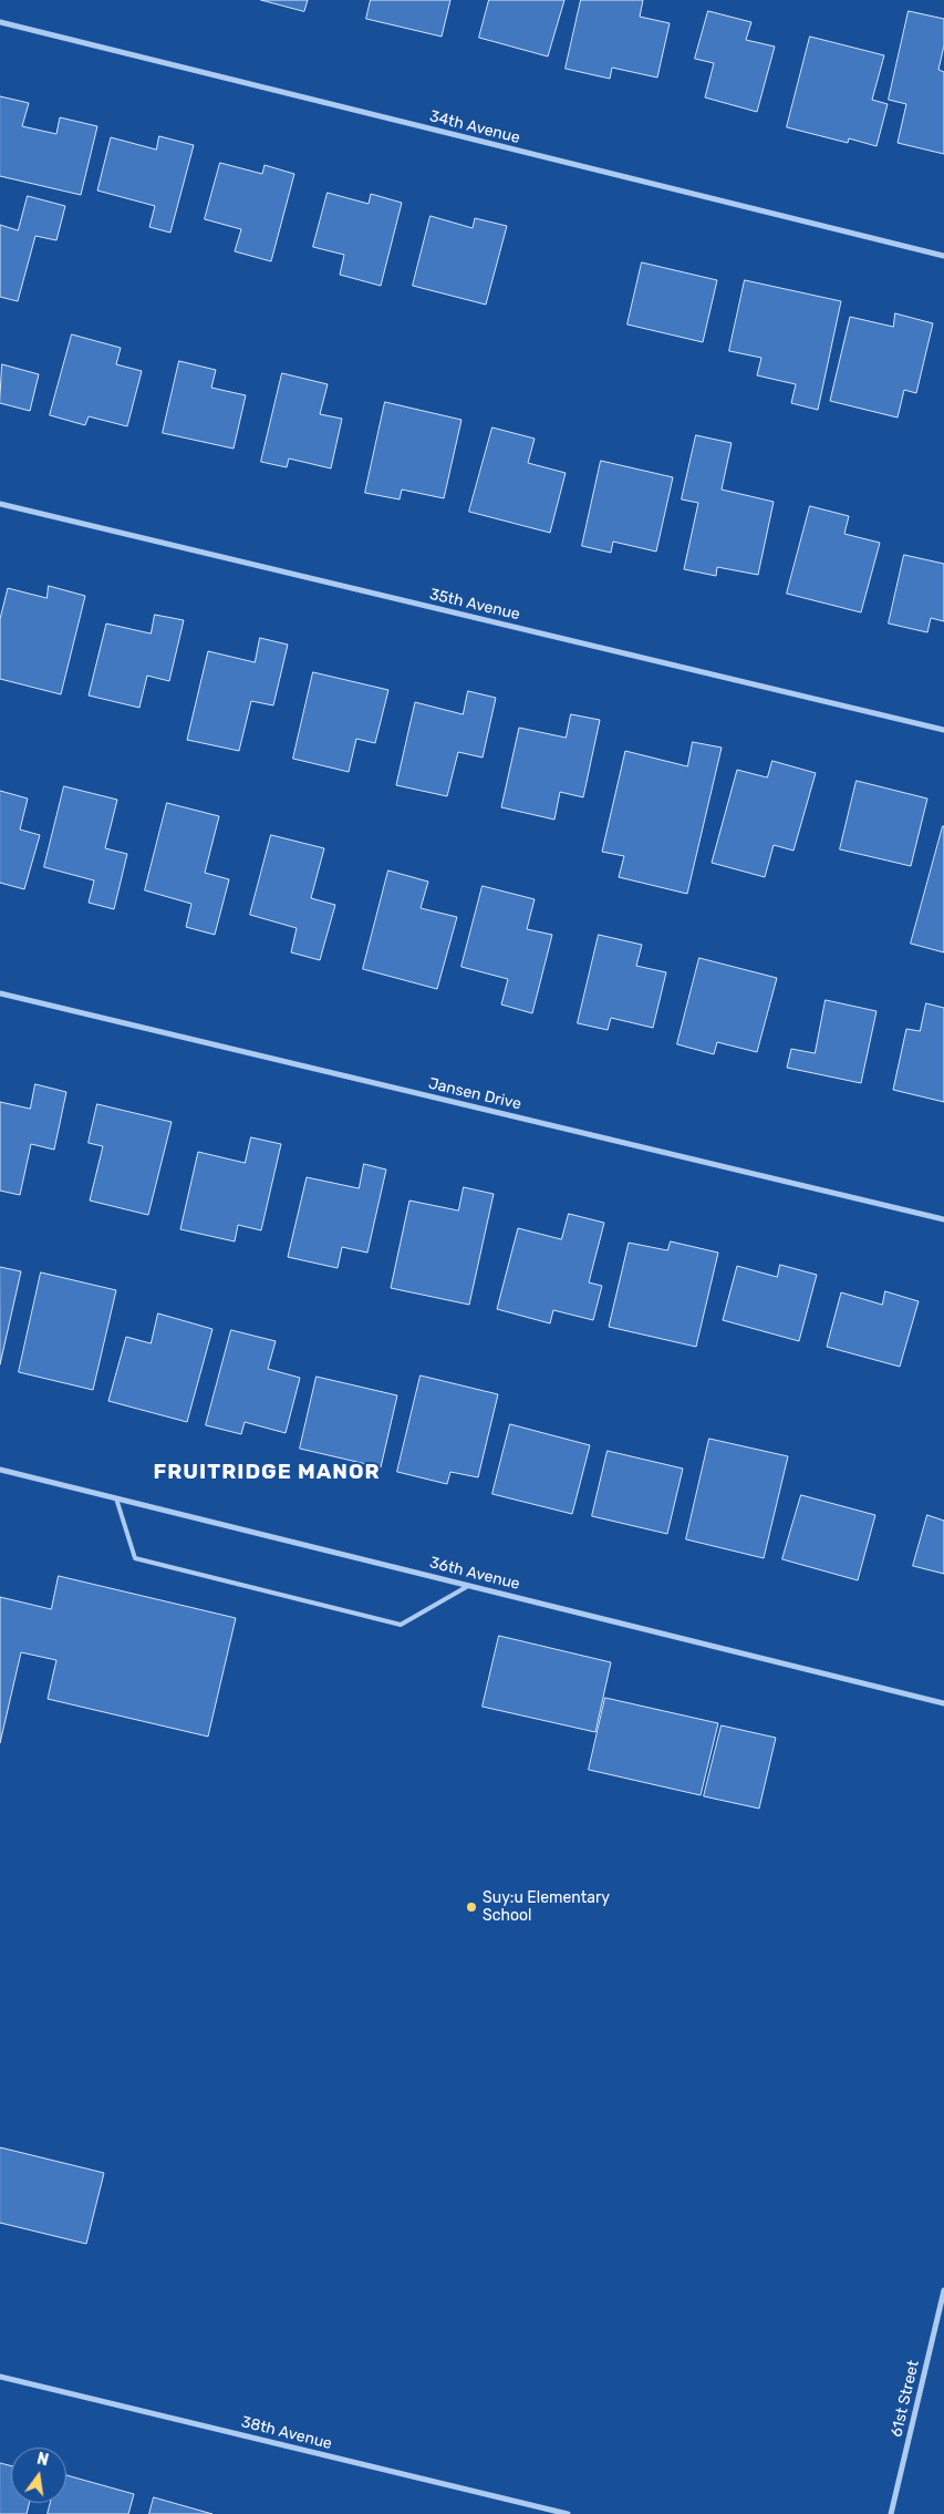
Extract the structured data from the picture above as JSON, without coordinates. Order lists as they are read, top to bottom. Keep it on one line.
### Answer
{"streets":{"street":["34th Avenue","35th Avenue","Jansen Drive","36th Avenue","61st Street","38th Avenue"]},"districts":["FRUITRIDGE MANOR"],"places":["Suy:u Elementary School"],"north":"top"}
